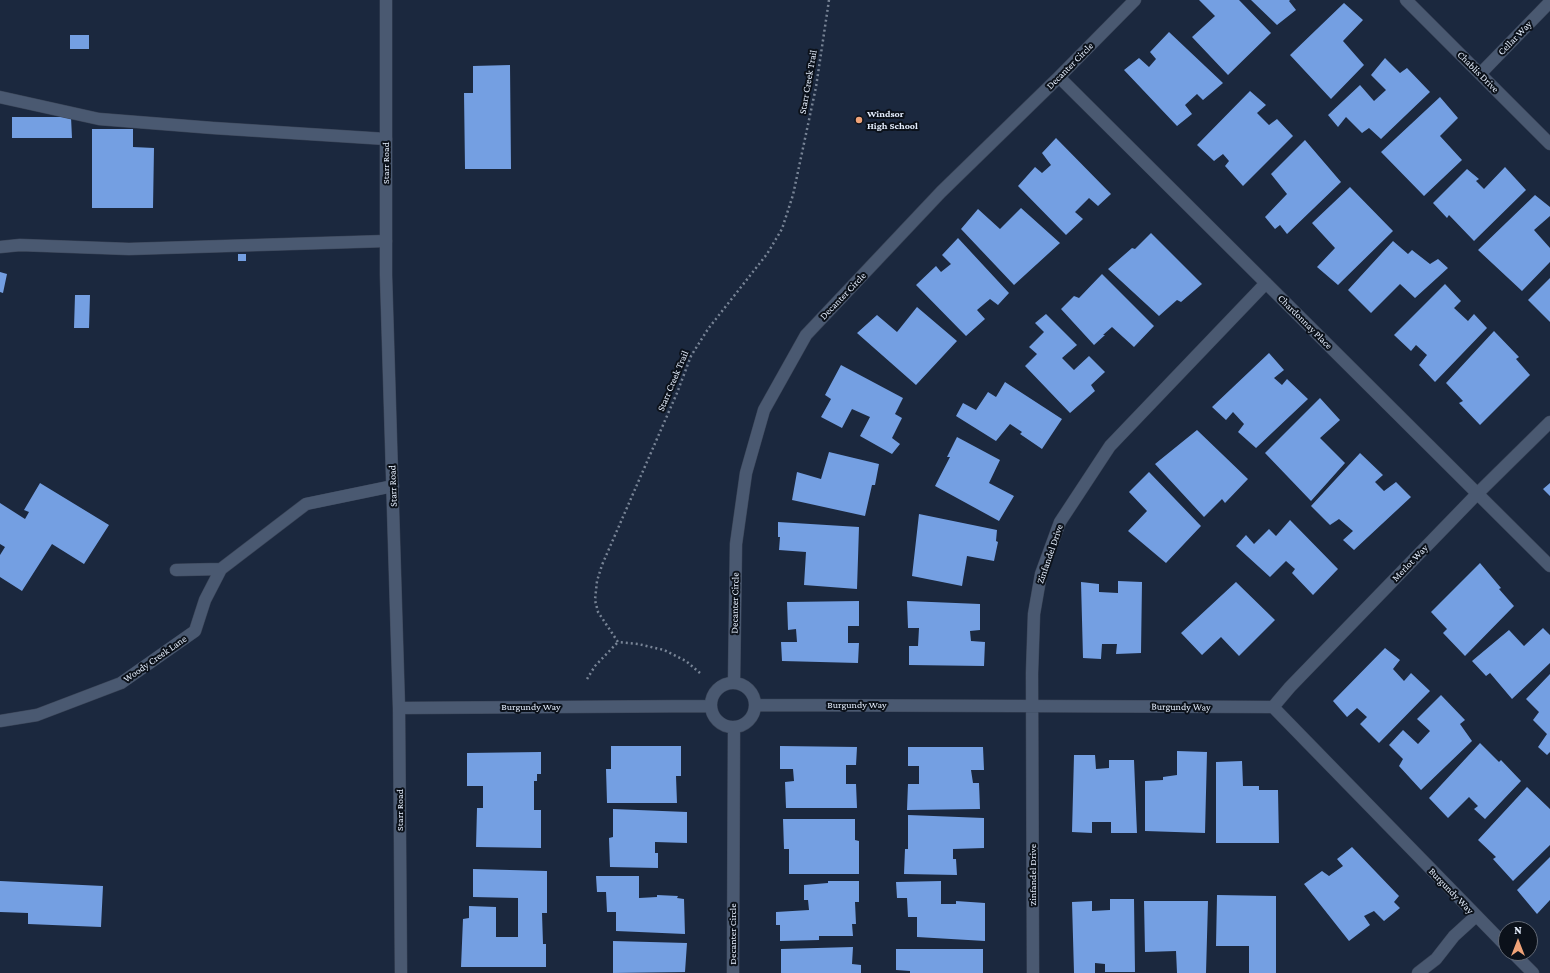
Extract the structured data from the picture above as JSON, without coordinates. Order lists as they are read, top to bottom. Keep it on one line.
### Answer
{"streets":{"street":["Cellar Way","Decanter Circle","Chablis Drive","Starr Road","Chardonnay Place","Zinfandel Drive","Merlot Way","Woody Creek Lane","Burgundy Way"],"path":["Starr Creek Trail"]},"crossings":[["Cellar Way","Chablis Drive"],["Decanter Circle","Chardonnay Place"],["Decanter Circle","Burgundy Way"],["Starr Road","Woody Creek Lane"],["Starr Road","Burgundy Way"],["Chardonnay Place","Zinfandel Drive"],["Chardonnay Place","Merlot Way"],["Zinfandel Drive","Burgundy Way"],["Merlot Way","Burgundy Way"]],"places":["Windsor High School"],"north":"top"}
